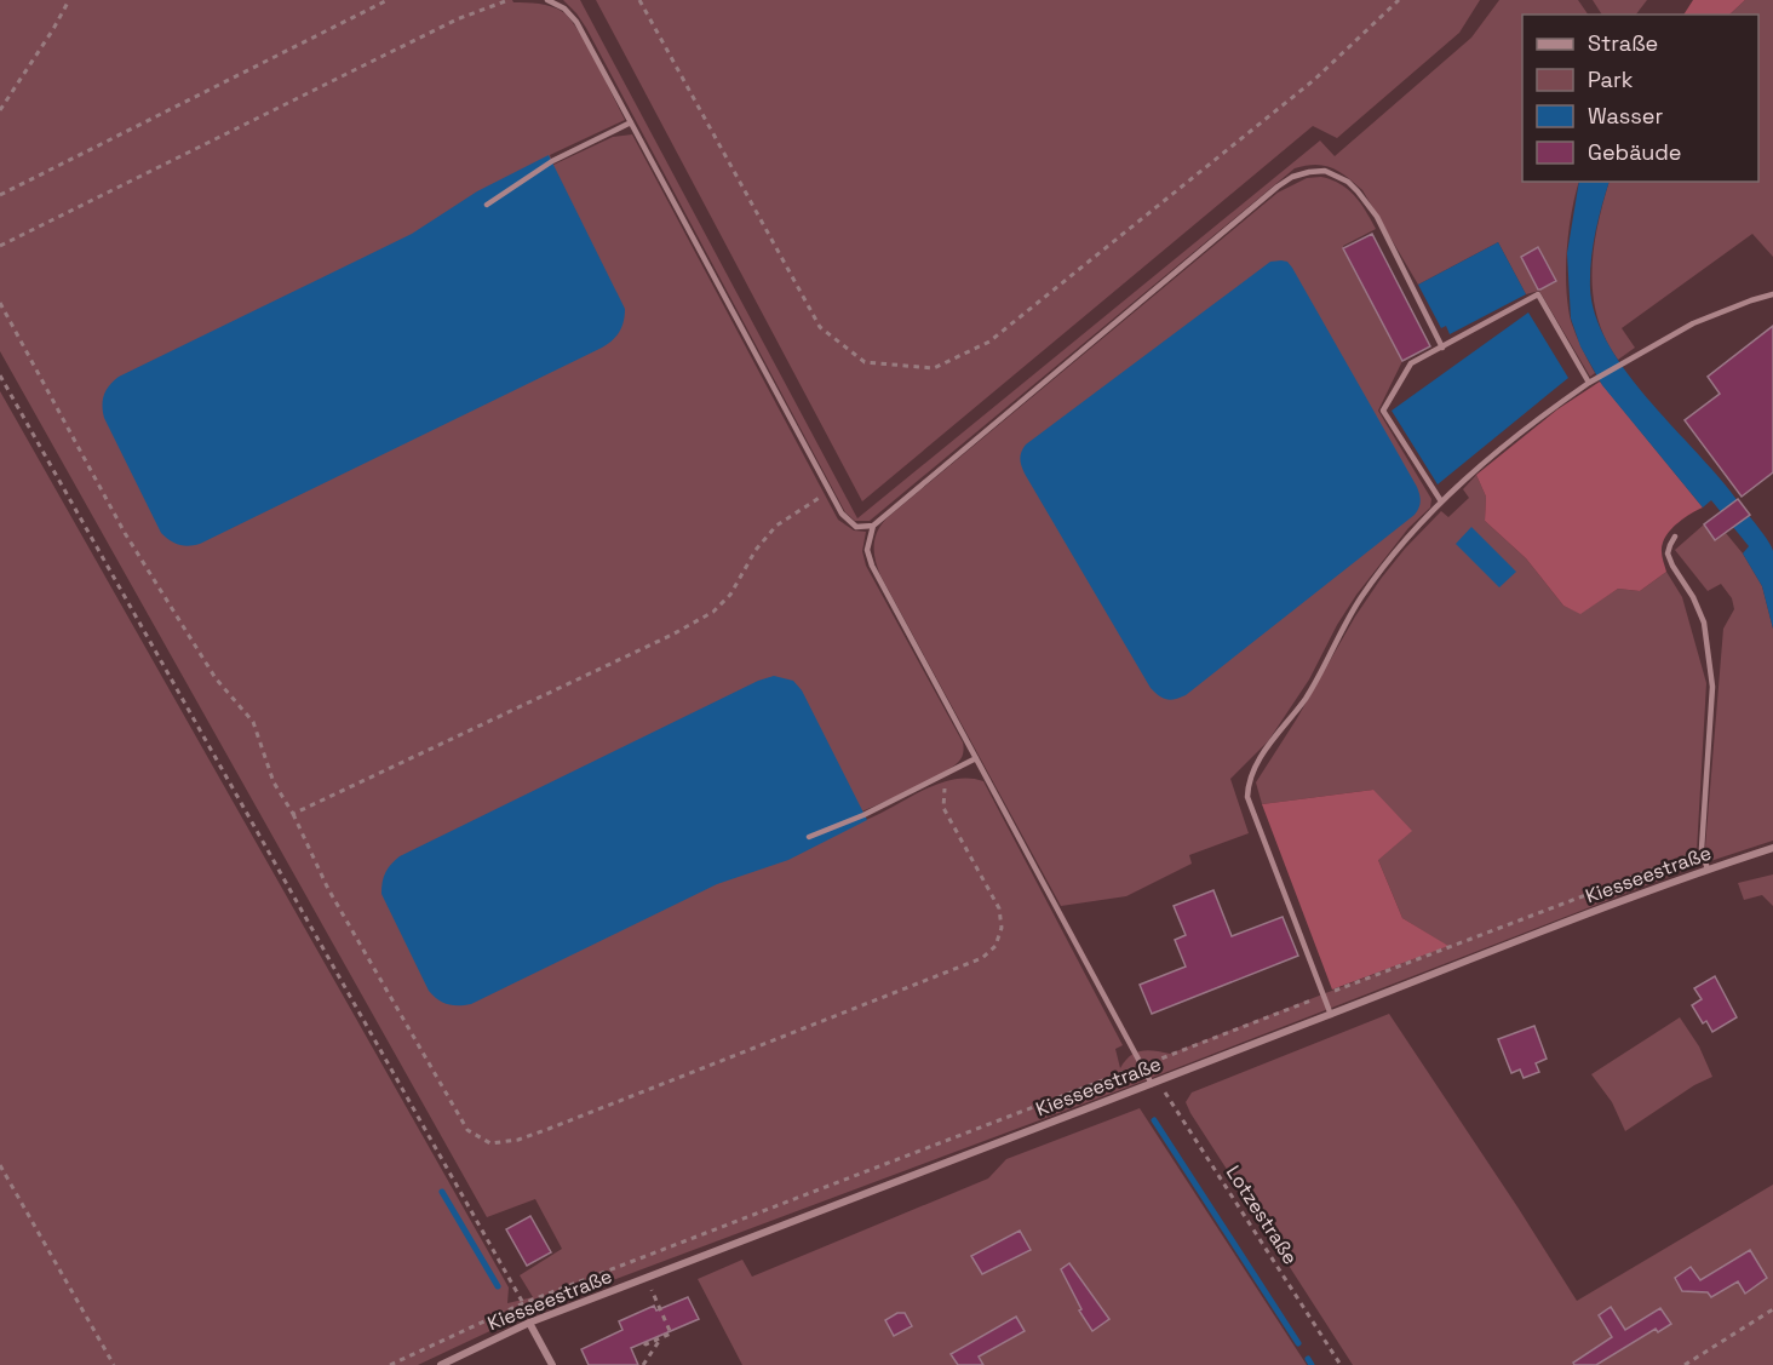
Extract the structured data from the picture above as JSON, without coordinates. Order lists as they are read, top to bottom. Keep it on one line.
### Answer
{"streets":{"street":["Kiesseestraße"],"path":["Lotzestraße"]},"crossings":[["Kiesseestraße","Lotzestraße"]],"legend":["Straße","Park","Wasser","Gebäude"]}
